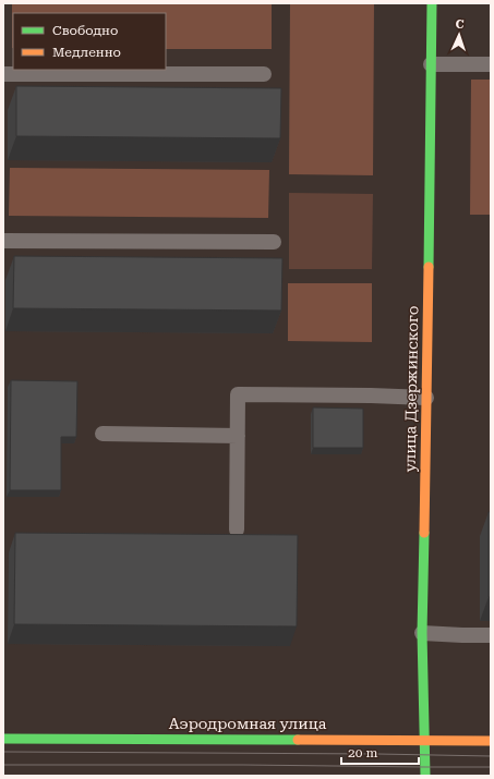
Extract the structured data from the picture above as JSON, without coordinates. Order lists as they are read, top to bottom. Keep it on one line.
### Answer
{"streets":{"street":["улица Дзержинского","Аэродромная улица"]},"crossings":[["улица Дзержинского","Аэродромная улица"]],"legend":["Свободно","Медленно"],"scale_bar":"20 m","north":"top"}
